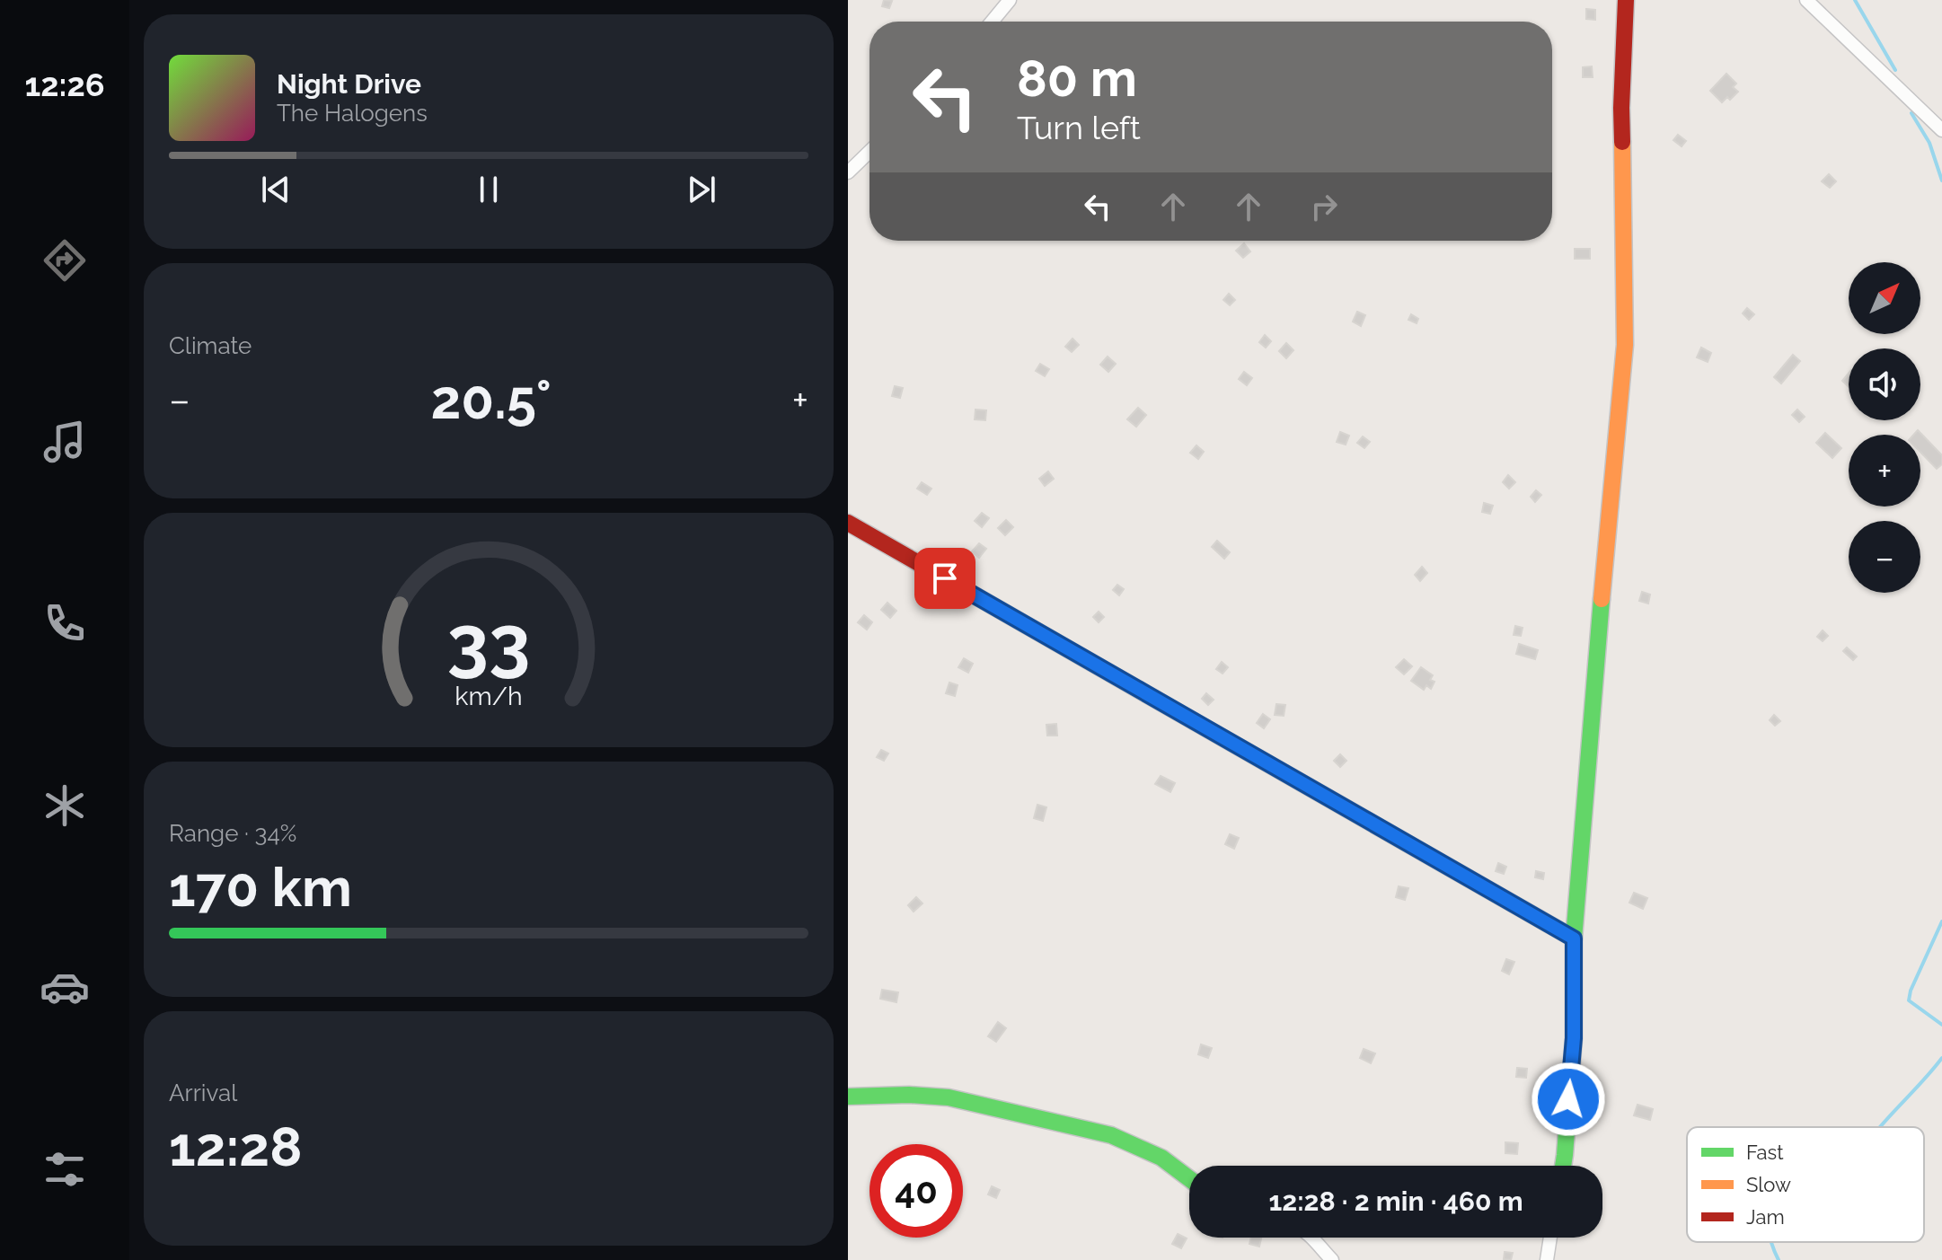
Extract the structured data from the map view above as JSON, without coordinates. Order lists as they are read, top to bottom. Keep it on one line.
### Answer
{"legend":["Fast","Slow","Jam"],"north":"top right","page":{"tabs":"12:26","turn":["80 m","Turn left"],"song":["Night Drive","The Halogens"],"map_buttons":["+","−"],"tile":["Climate",["Range · 34%","170 km"],["Arrival","12:28"]],"heat":["−","20.5°","+"],"limit":"40","trip":"12:28 · 2 min · 460 m","gauge":["33","km/h"]}}
